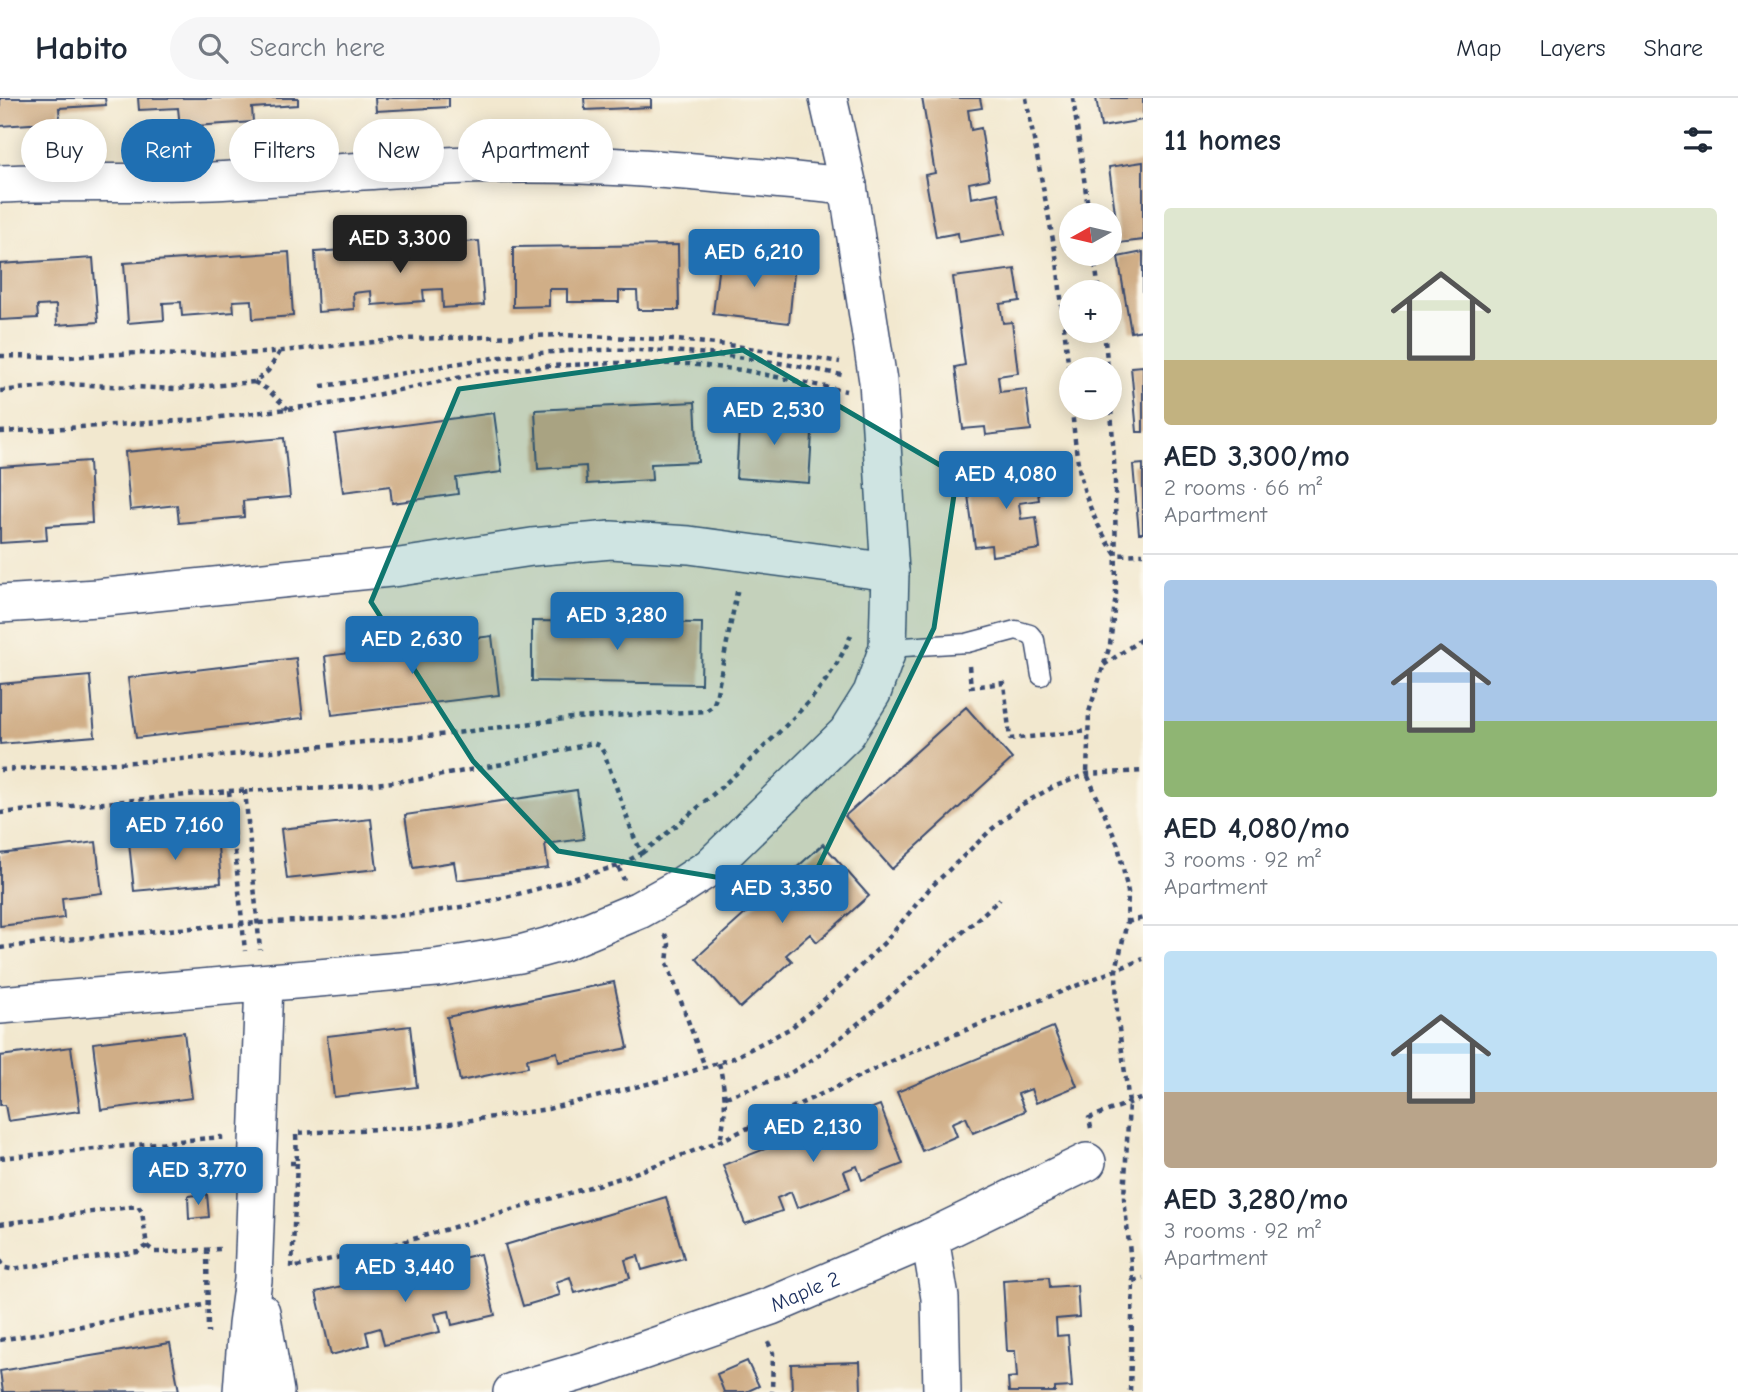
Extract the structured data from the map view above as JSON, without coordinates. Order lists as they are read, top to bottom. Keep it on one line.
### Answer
{"streets":{"street":["Maple 2"]},"north":"left","page":{"header":"Habito","search":"Search here","nav":["Map","Layers","Share"],"heading":"11 homes","chip":["Buy","Rent","Filters","New","Apartment"],"list":[{"name":"AED 3,300/mo","note":"2 rooms · 66 m² · Apartment"},{"name":"AED 4,080/mo","note":"3 rooms · 92 m² · Apartment"},{"name":"AED 3,280/mo","note":"3 rooms · 92 m² · Apartment"}],"map_buttons":["+","−"],"price":["AED 3,300","AED 6,210","AED 2,530","AED 4,080","AED 3,280","AED 2,630","AED 7,160","AED 3,350","AED 2,130","AED 3,770","AED 3,440"]}}
